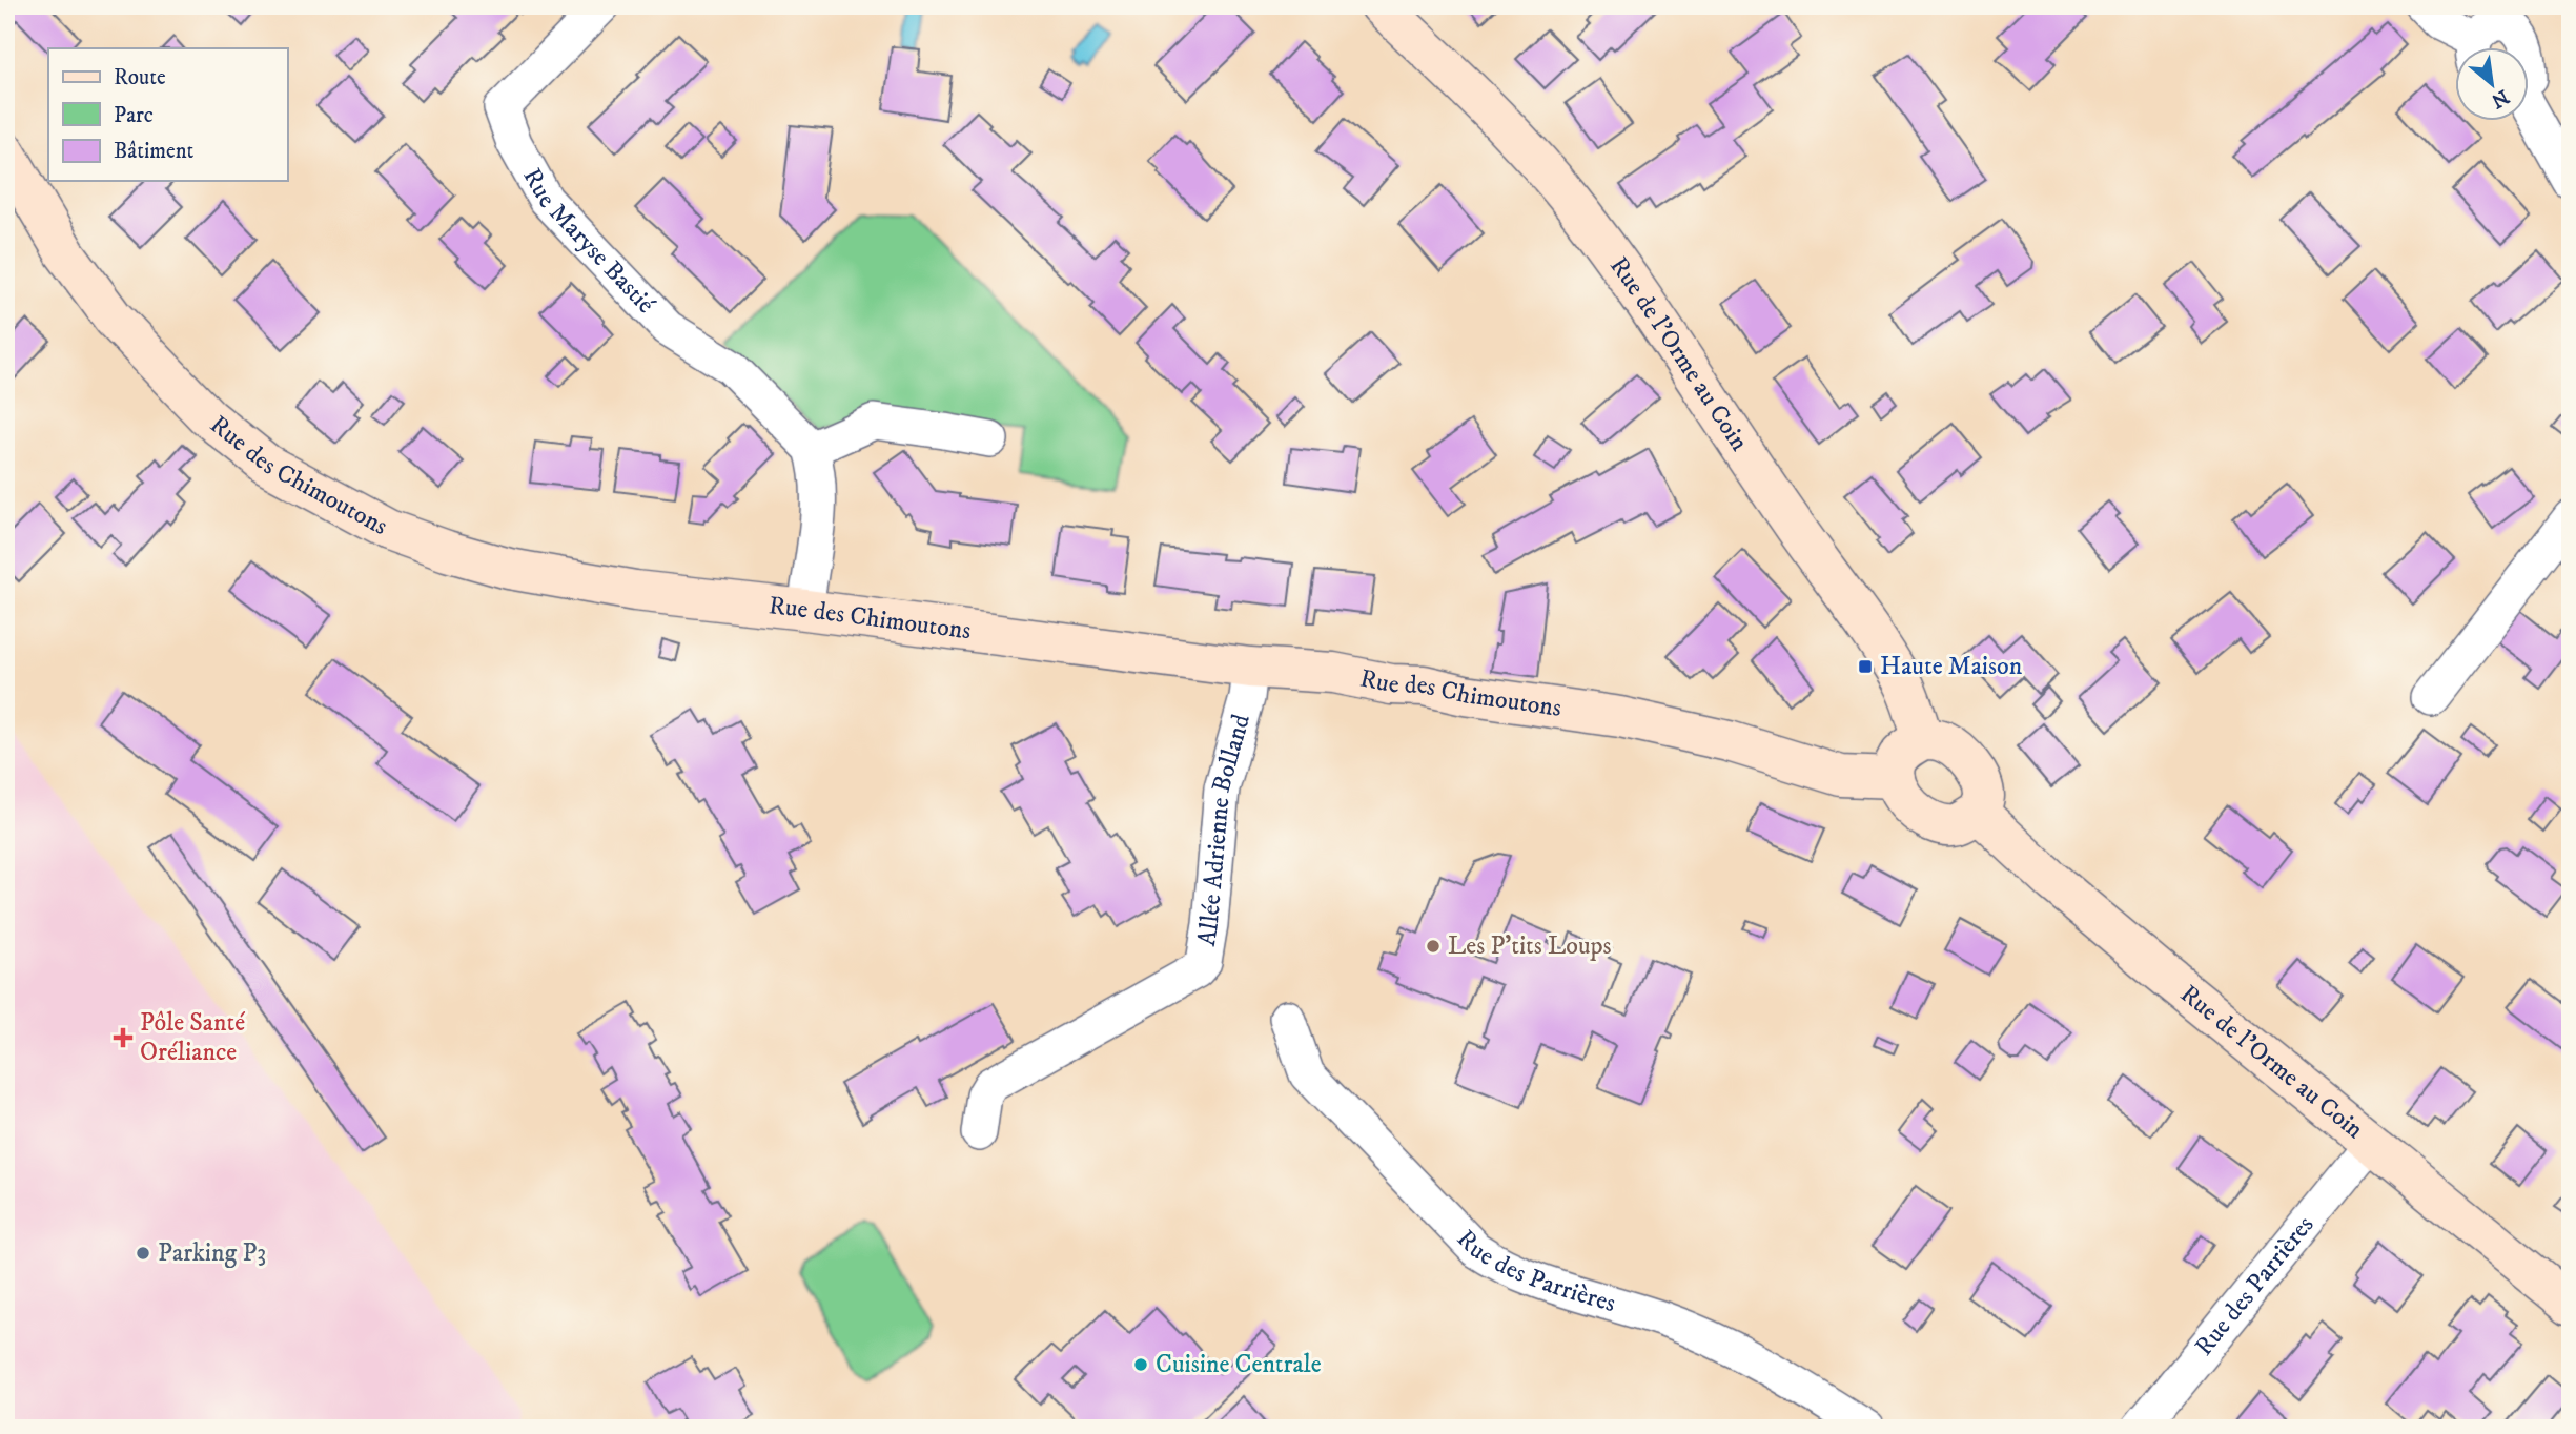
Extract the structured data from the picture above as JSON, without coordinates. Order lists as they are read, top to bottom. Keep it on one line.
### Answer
{"streets":{"main road":["Rue de l'Orme au Coin","Rue des Chimoutons"],"street":["Rue Maryse Bastié","Allée Adrienne Bolland","Rue des Parrières"]},"crossings":[["Rue de l'Orme au Coin","Rue des Chimoutons"],["Rue de l'Orme au Coin","Rue des Parrières"],["Rue des Chimoutons","Allée Adrienne Bolland"]],"places":{"transit":["Haute Maison"],"other":["Les P'tits Loups","Parking P3","Cuisine Centrale"],"health":["Pôle Santé Oréliance"]},"legend":["Route","Parc","Bâtiment"],"north":"bottom right"}
